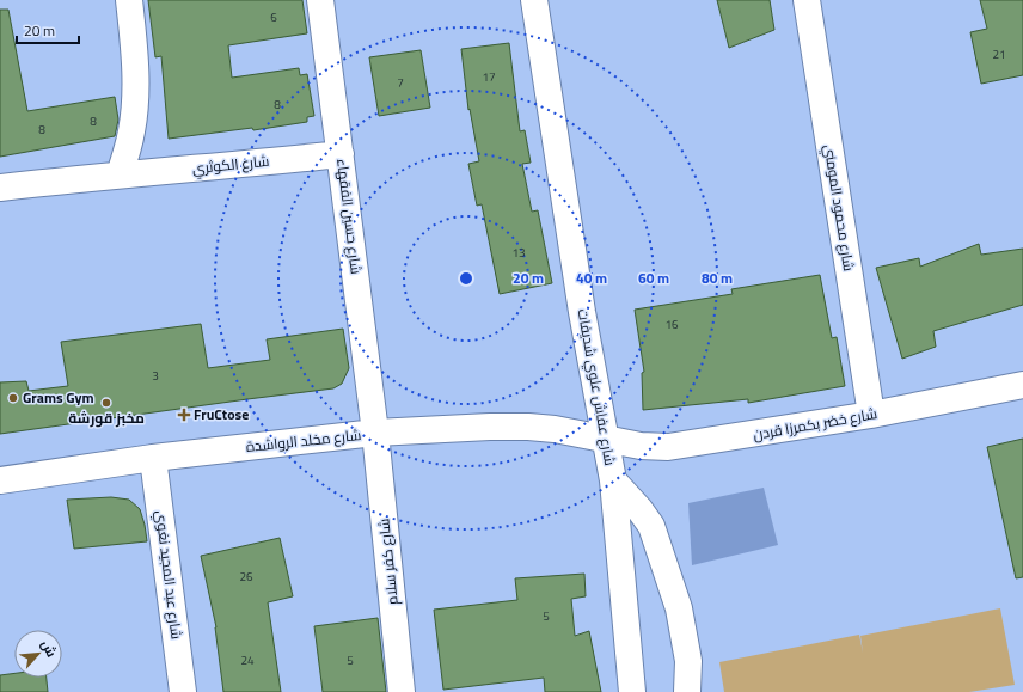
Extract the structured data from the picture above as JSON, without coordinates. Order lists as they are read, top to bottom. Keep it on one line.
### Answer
{"streets":{"street":["شارع الكوثري","شارع محمود المومني","شارع حسين الفقهاء","شارع عفاش علوي شديفات","شارع خضر بكمرزا قردن","شارع مخلد الرواشدة","شارع كفر سلام","شارع عبد المجيد نغوي"]},"crossings":[["شارع الكوثري","شارع حسين الفقهاء"],["شارع محمود المومني","شارع خضر بكمرزا قردن"],["شارع حسين الفقهاء","شارع مخلد الرواشدة"],["شارع حسين الفقهاء","شارع كفر سلام"],["شارع عفاش علوي شديفات","شارع خضر بكمرزا قردن"],["شارع عفاش علوي شديفات","شارع مخلد الرواشدة"],["شارع خضر بكمرزا قردن","شارع مخلد الرواشدة"],["شارع مخلد الرواشدة","شارع كفر سلام"],["شارع مخلد الرواشدة","شارع عبد المجيد نغوي"]],"places":{"other":["Grams Gym","مخبز قورشة"],"health":["FruCtose"]},"house_numbers":["6","21","17","7","8","8","8","13","16","3","26","5","24","5"],"scale_bar":"20 m","north":"top right","rings":["20 m","40 m","60 m","80 m"]}
